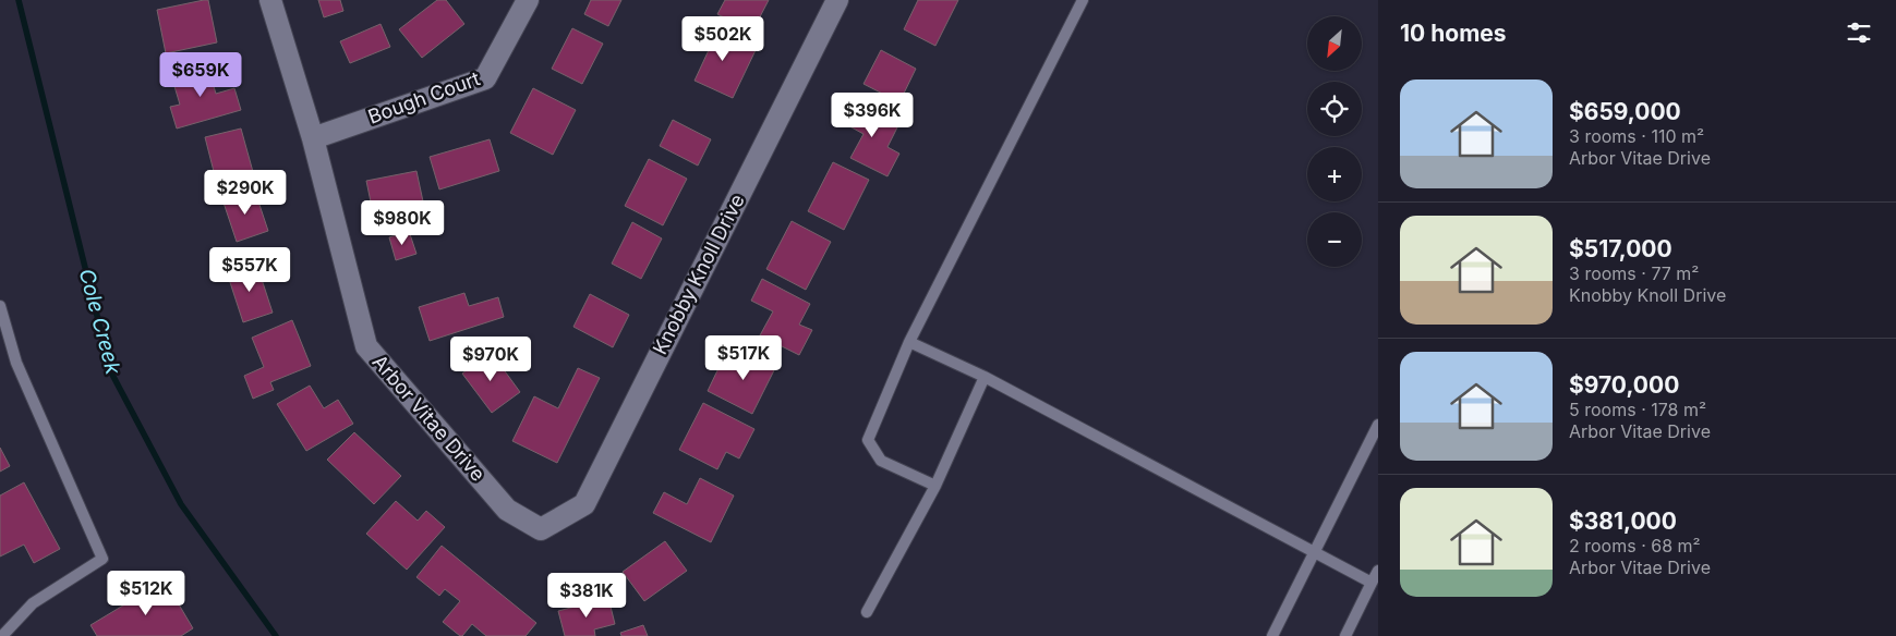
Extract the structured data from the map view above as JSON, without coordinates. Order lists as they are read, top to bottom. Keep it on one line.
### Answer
{"streets":{"street":["Bough Court","Knobby Knoll Drive","Arbor Vitae Drive"]},"crossings":[["Bough Court","Arbor Vitae Drive"],["Knobby Knoll Drive","Arbor Vitae Drive"]],"water":["Cole Creek"],"north":"bottom left","page":{"heading":"10 homes","map_buttons":["+","−"],"price":["$502K","$659K","$396K","$290K","$980K","$557K","$517K","$970K","$512K","$381K"],"list":[{"name":"$659,000","note":"3 rooms · 110 m² · Arbor Vitae Drive"},{"name":"$517,000","note":"3 rooms · 77 m² · Knobby Knoll Drive"},{"name":"$970,000","note":"5 rooms · 178 m² · Arbor Vitae Drive"},{"name":"$381,000","note":"2 rooms · 68 m² · Arbor Vitae Drive"}]}}
